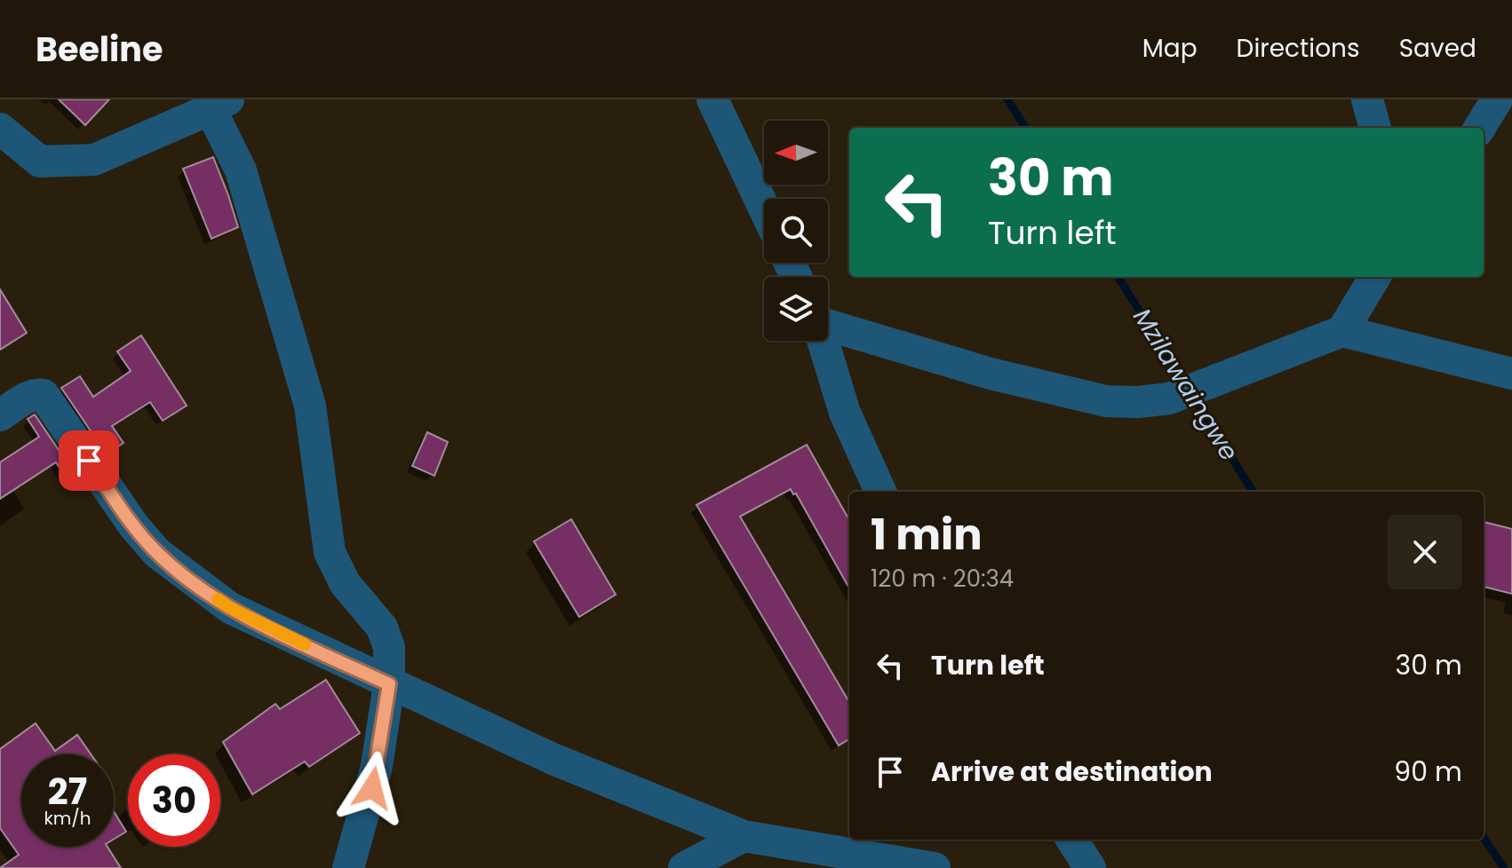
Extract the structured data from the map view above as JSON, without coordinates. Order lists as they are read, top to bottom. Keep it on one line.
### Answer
{"water":["Mzilawaingwe"],"north":"left","page":{"header":"Beeline","nav":["Map","Directions","Saved"],"turn":["30 m","Turn left"],"heading":["1 min","120 m · 20:34"],"list":[{"name":"Turn left","value":"30 m"},{"name":"Arrive at destination","value":"90 m"}],"speed":"27 km/h","limit":"30"}}
